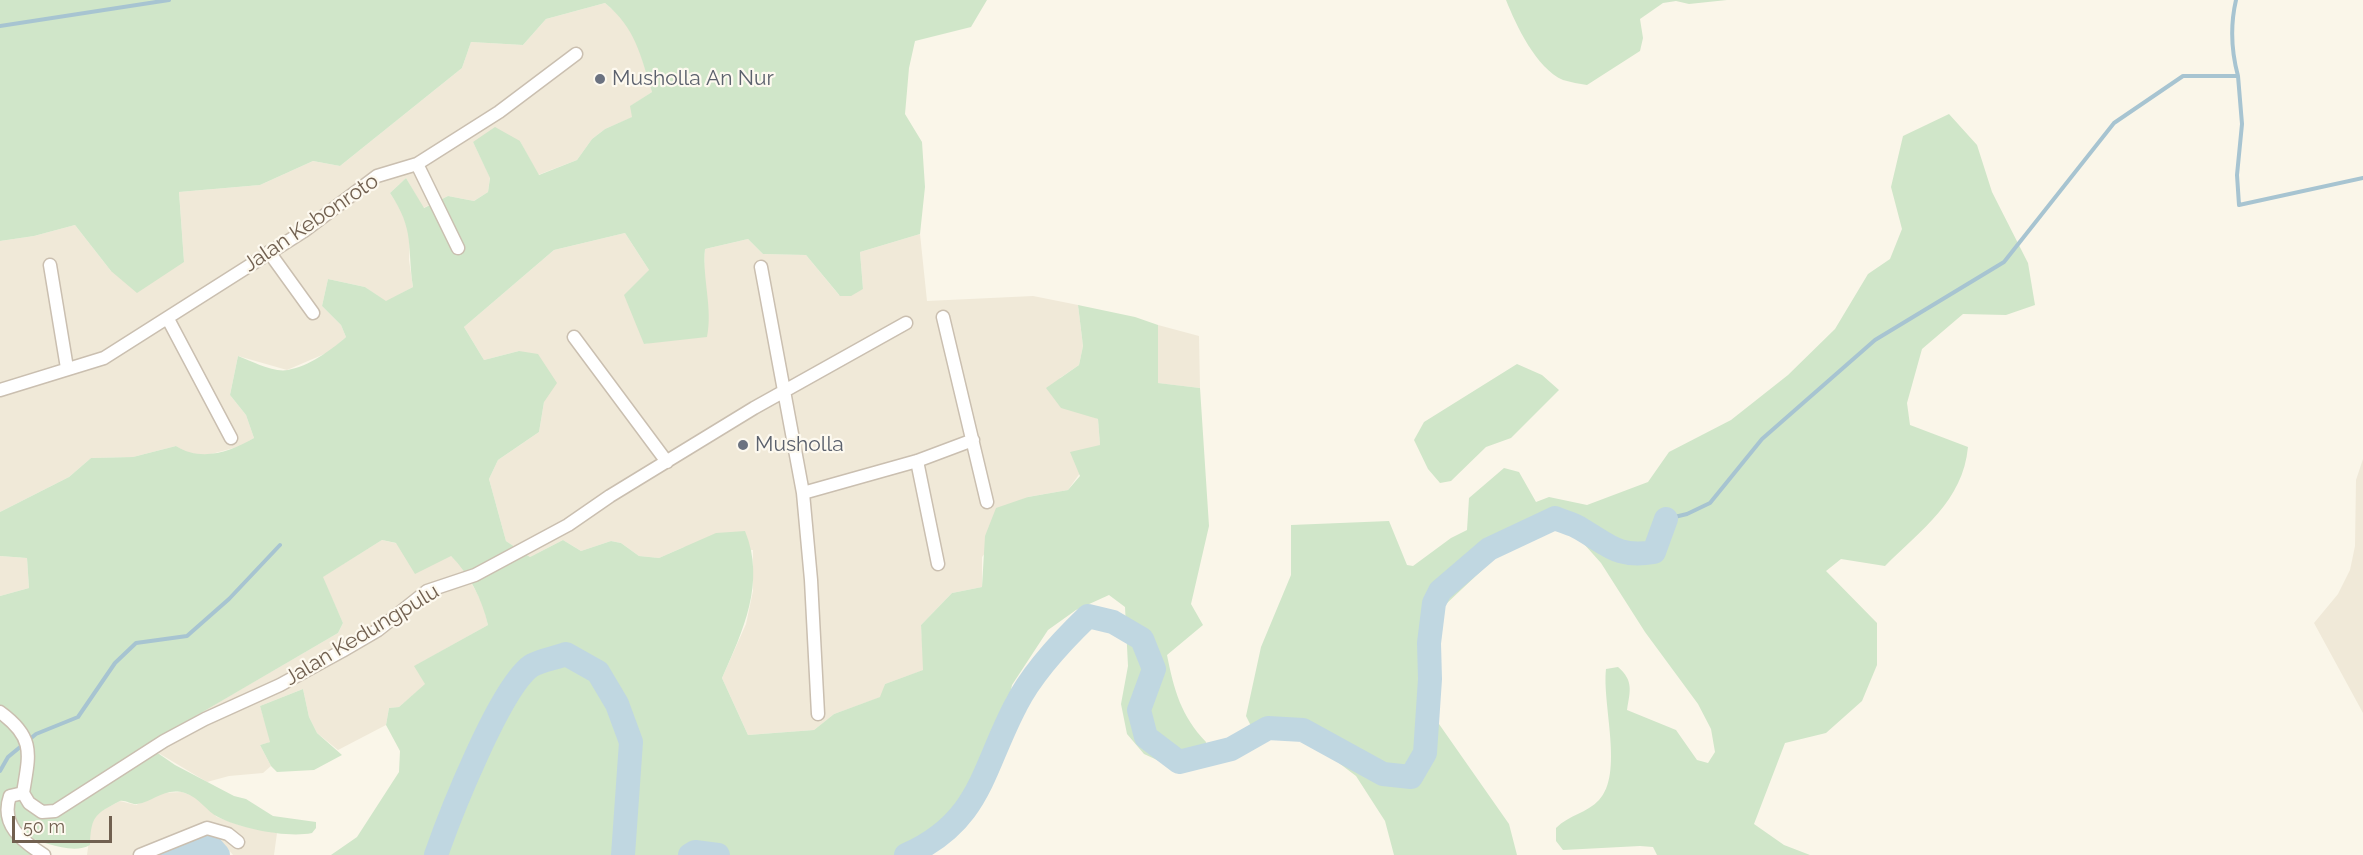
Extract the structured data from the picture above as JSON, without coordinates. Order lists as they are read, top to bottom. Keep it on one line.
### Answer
{"streets":{"street":["Jalan Kebonroto","Jalan Kedungpulu"]},"places":["Musholla An Nur","Musholla"],"scale_bar":"50 m"}
